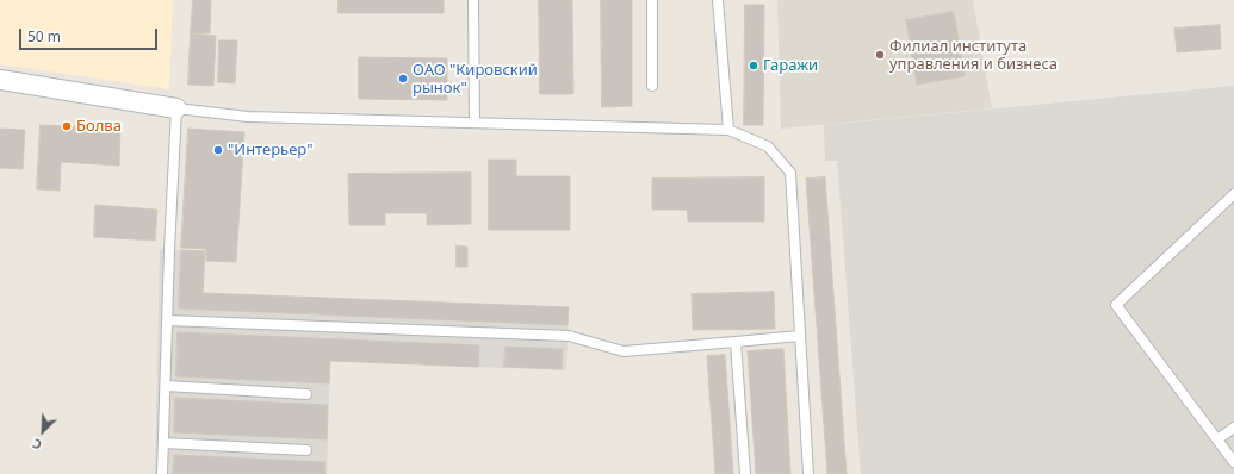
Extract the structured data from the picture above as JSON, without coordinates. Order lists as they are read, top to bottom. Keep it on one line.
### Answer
{"places":["Филиал института управления и бизнеса","Гаражи","ОАО \"Кировский рынок\"","Болва","\"Интерьер\""],"scale_bar":"50 m","north":"bottom left"}
